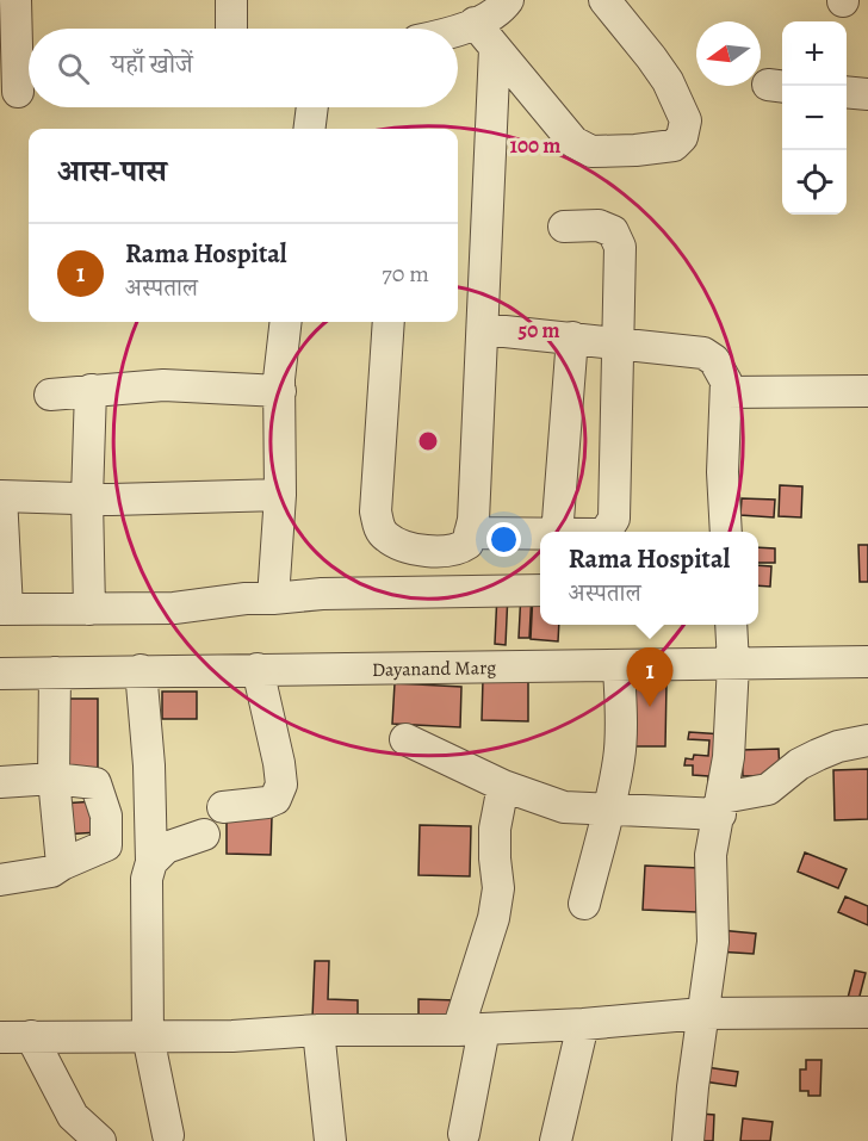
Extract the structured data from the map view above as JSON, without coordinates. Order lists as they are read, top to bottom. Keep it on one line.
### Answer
{"streets":{"street":["Dayanand Marg"]},"north":"left","page":{"map_buttons":["+","−"],"search":"यहाँ खोजें","heading":"आस-पास","list":[{"mark":"1","name":"Rama Hospital","note":"अस्पताल","value":"70 m"}],"popup":["Rama Hospital","अस्पताल"],"pins":"1"},"rings":["100 m","50 m"]}
